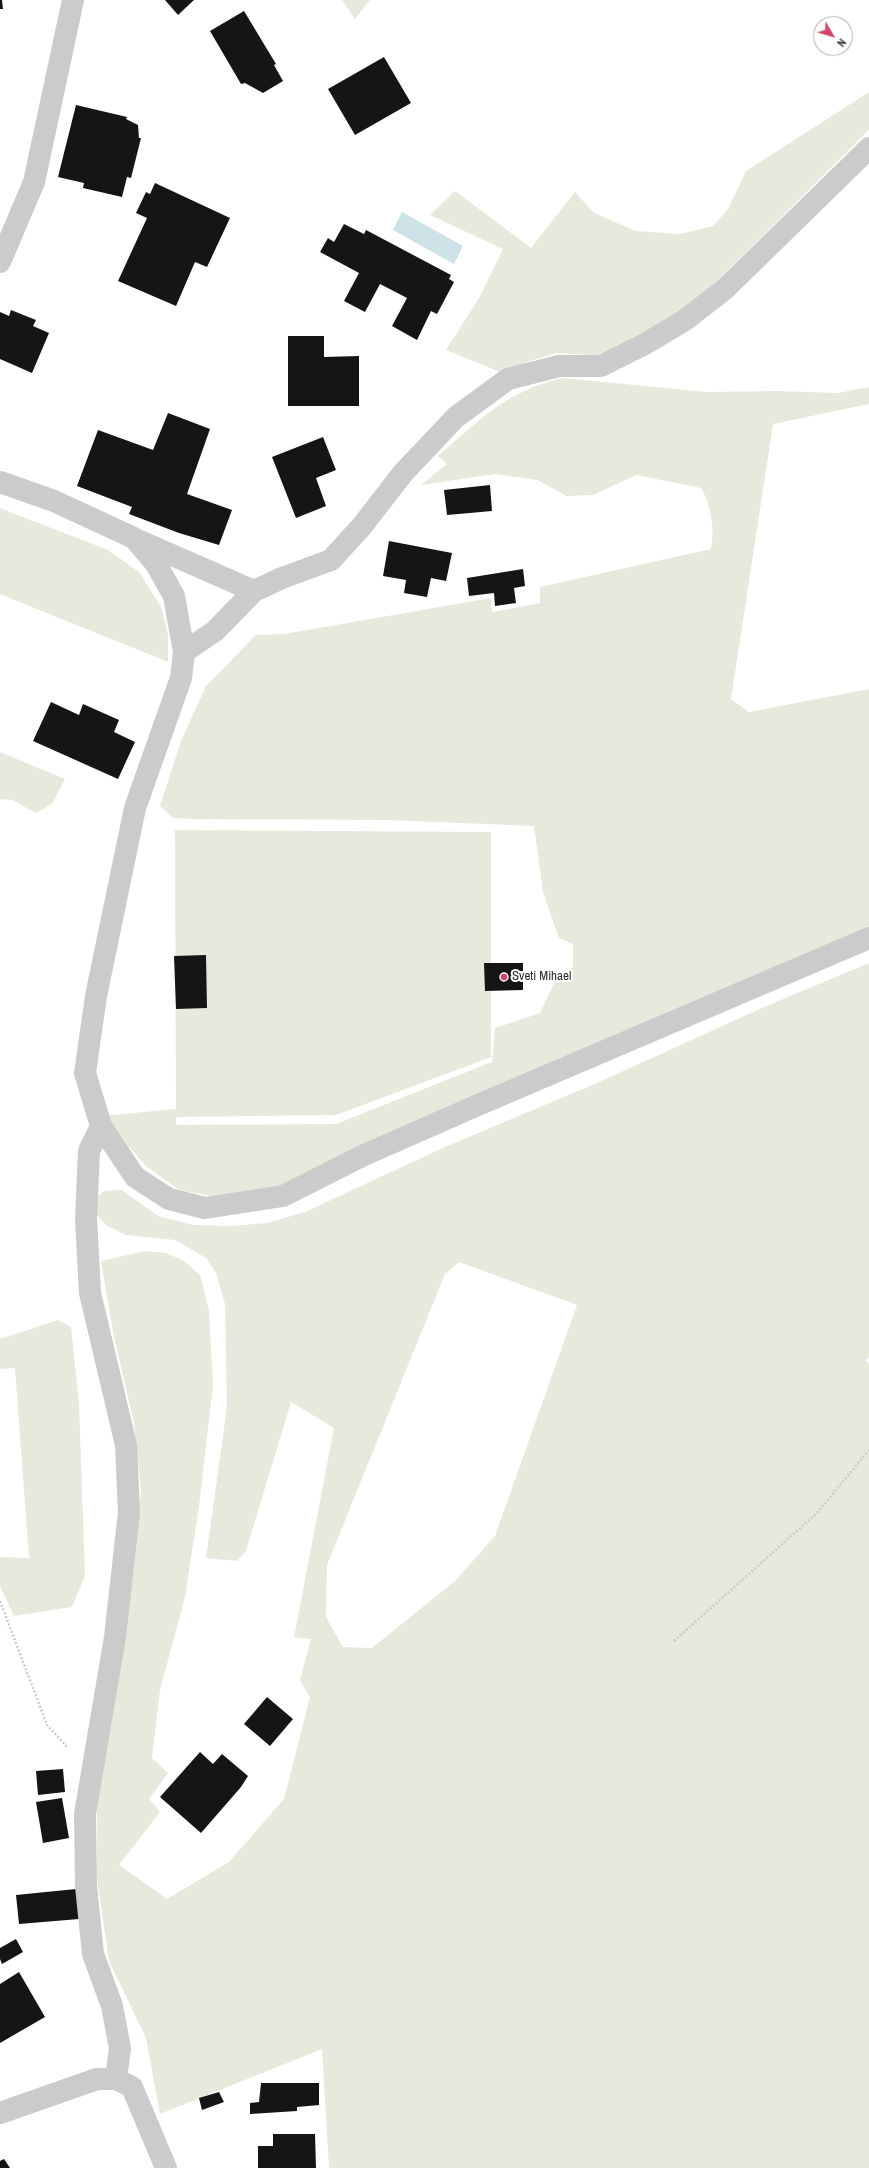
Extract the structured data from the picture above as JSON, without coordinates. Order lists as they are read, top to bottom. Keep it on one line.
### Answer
{"places":["Sveti Mihael"],"north":"bottom right"}
